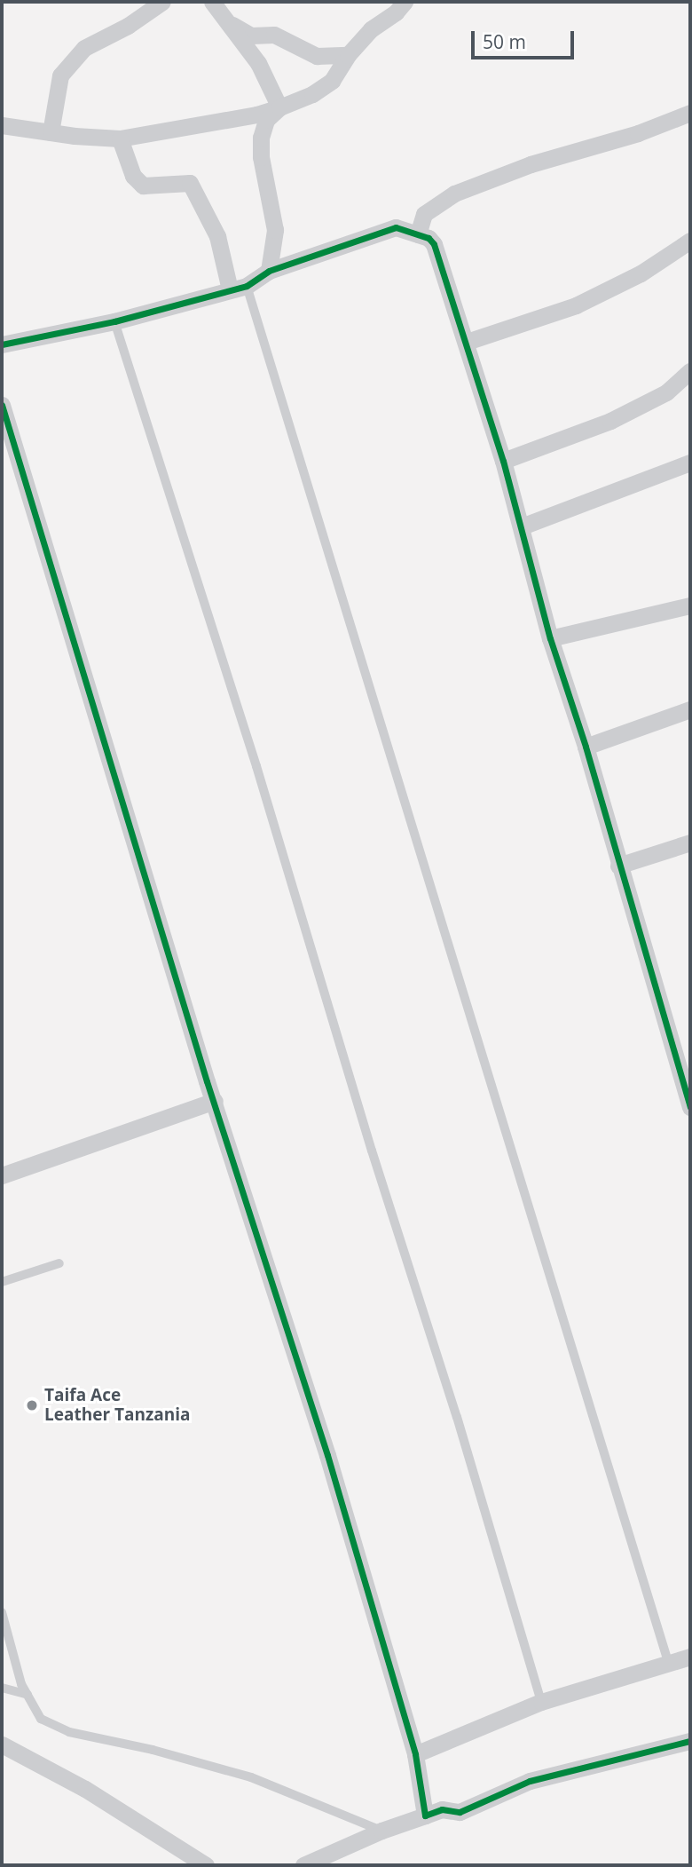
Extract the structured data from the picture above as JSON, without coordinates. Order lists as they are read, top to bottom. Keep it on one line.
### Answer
{"places":["Taifa Ace Leather Tanzania"],"scale_bar":"50 m"}
